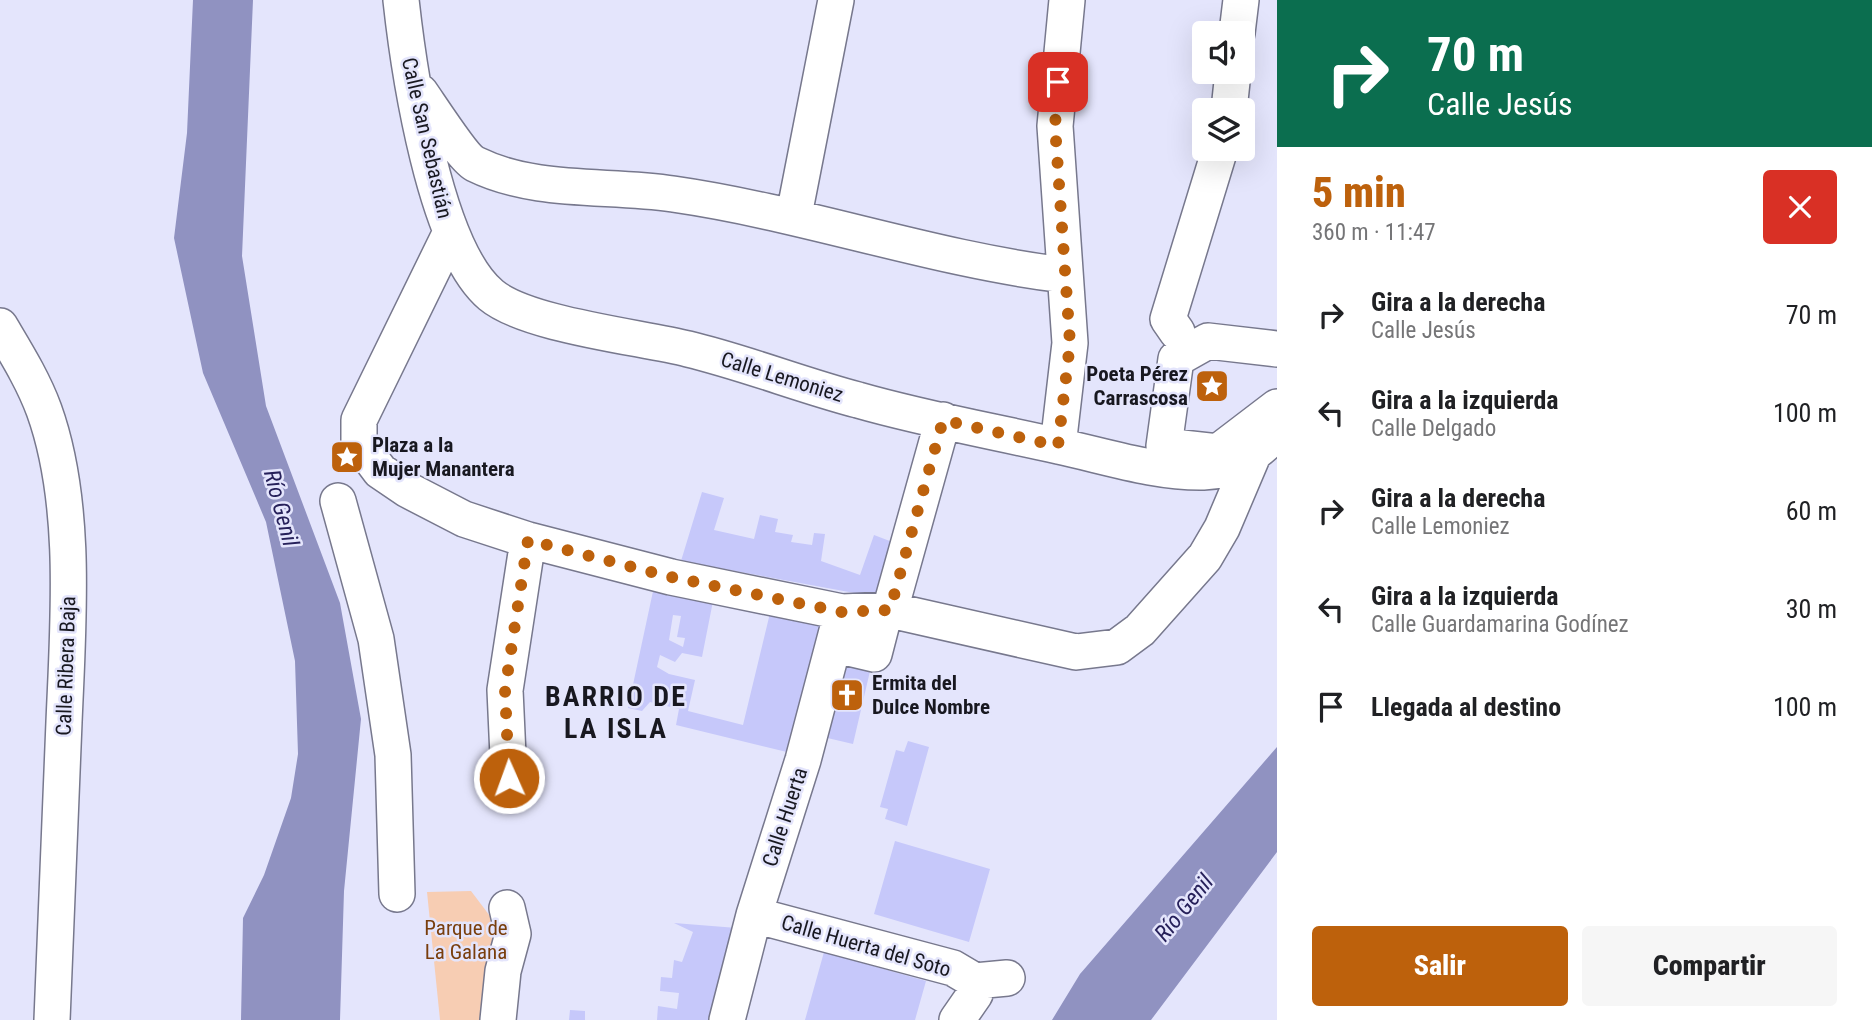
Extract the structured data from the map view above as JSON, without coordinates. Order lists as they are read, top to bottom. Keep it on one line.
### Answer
{"streets":{"street":["Calle San Sebastián","Calle Lemoniez","Calle Ribera Baja","Calle Huerta","Calle Huerta del Soto"]},"crossings":[["Calle San Sebastián","Calle Lemoniez"],["Calle Huerta","Calle Huerta del Soto"]],"districts":["BARRIO DE LA ISLA"],"water":["Río Genil"],"parks":["Parque de La Galana"],"places":{"place":["Poeta Pérez Carrascosa","Plaza a la Mujer Manantera"],"church":["Ermita del Dulce Nombre"]},"page":{"turn":["70 m","Calle Jesús"],"heading":["5 min","360 m · 11:47"],"list":[{"name":"Gira a la derecha","note":"Calle Jesús","value":"70 m"},{"name":"Gira a la izquierda","note":"Calle Delgado","value":"100 m"},{"name":"Gira a la derecha","note":"Calle Lemoniez","value":"60 m"},{"name":"Gira a la izquierda","note":"Calle Guardamarina Godínez","value":"30 m"},{"name":"Llegada al destino","value":"100 m"}],"buttons":["Salir","Compartir"]}}
